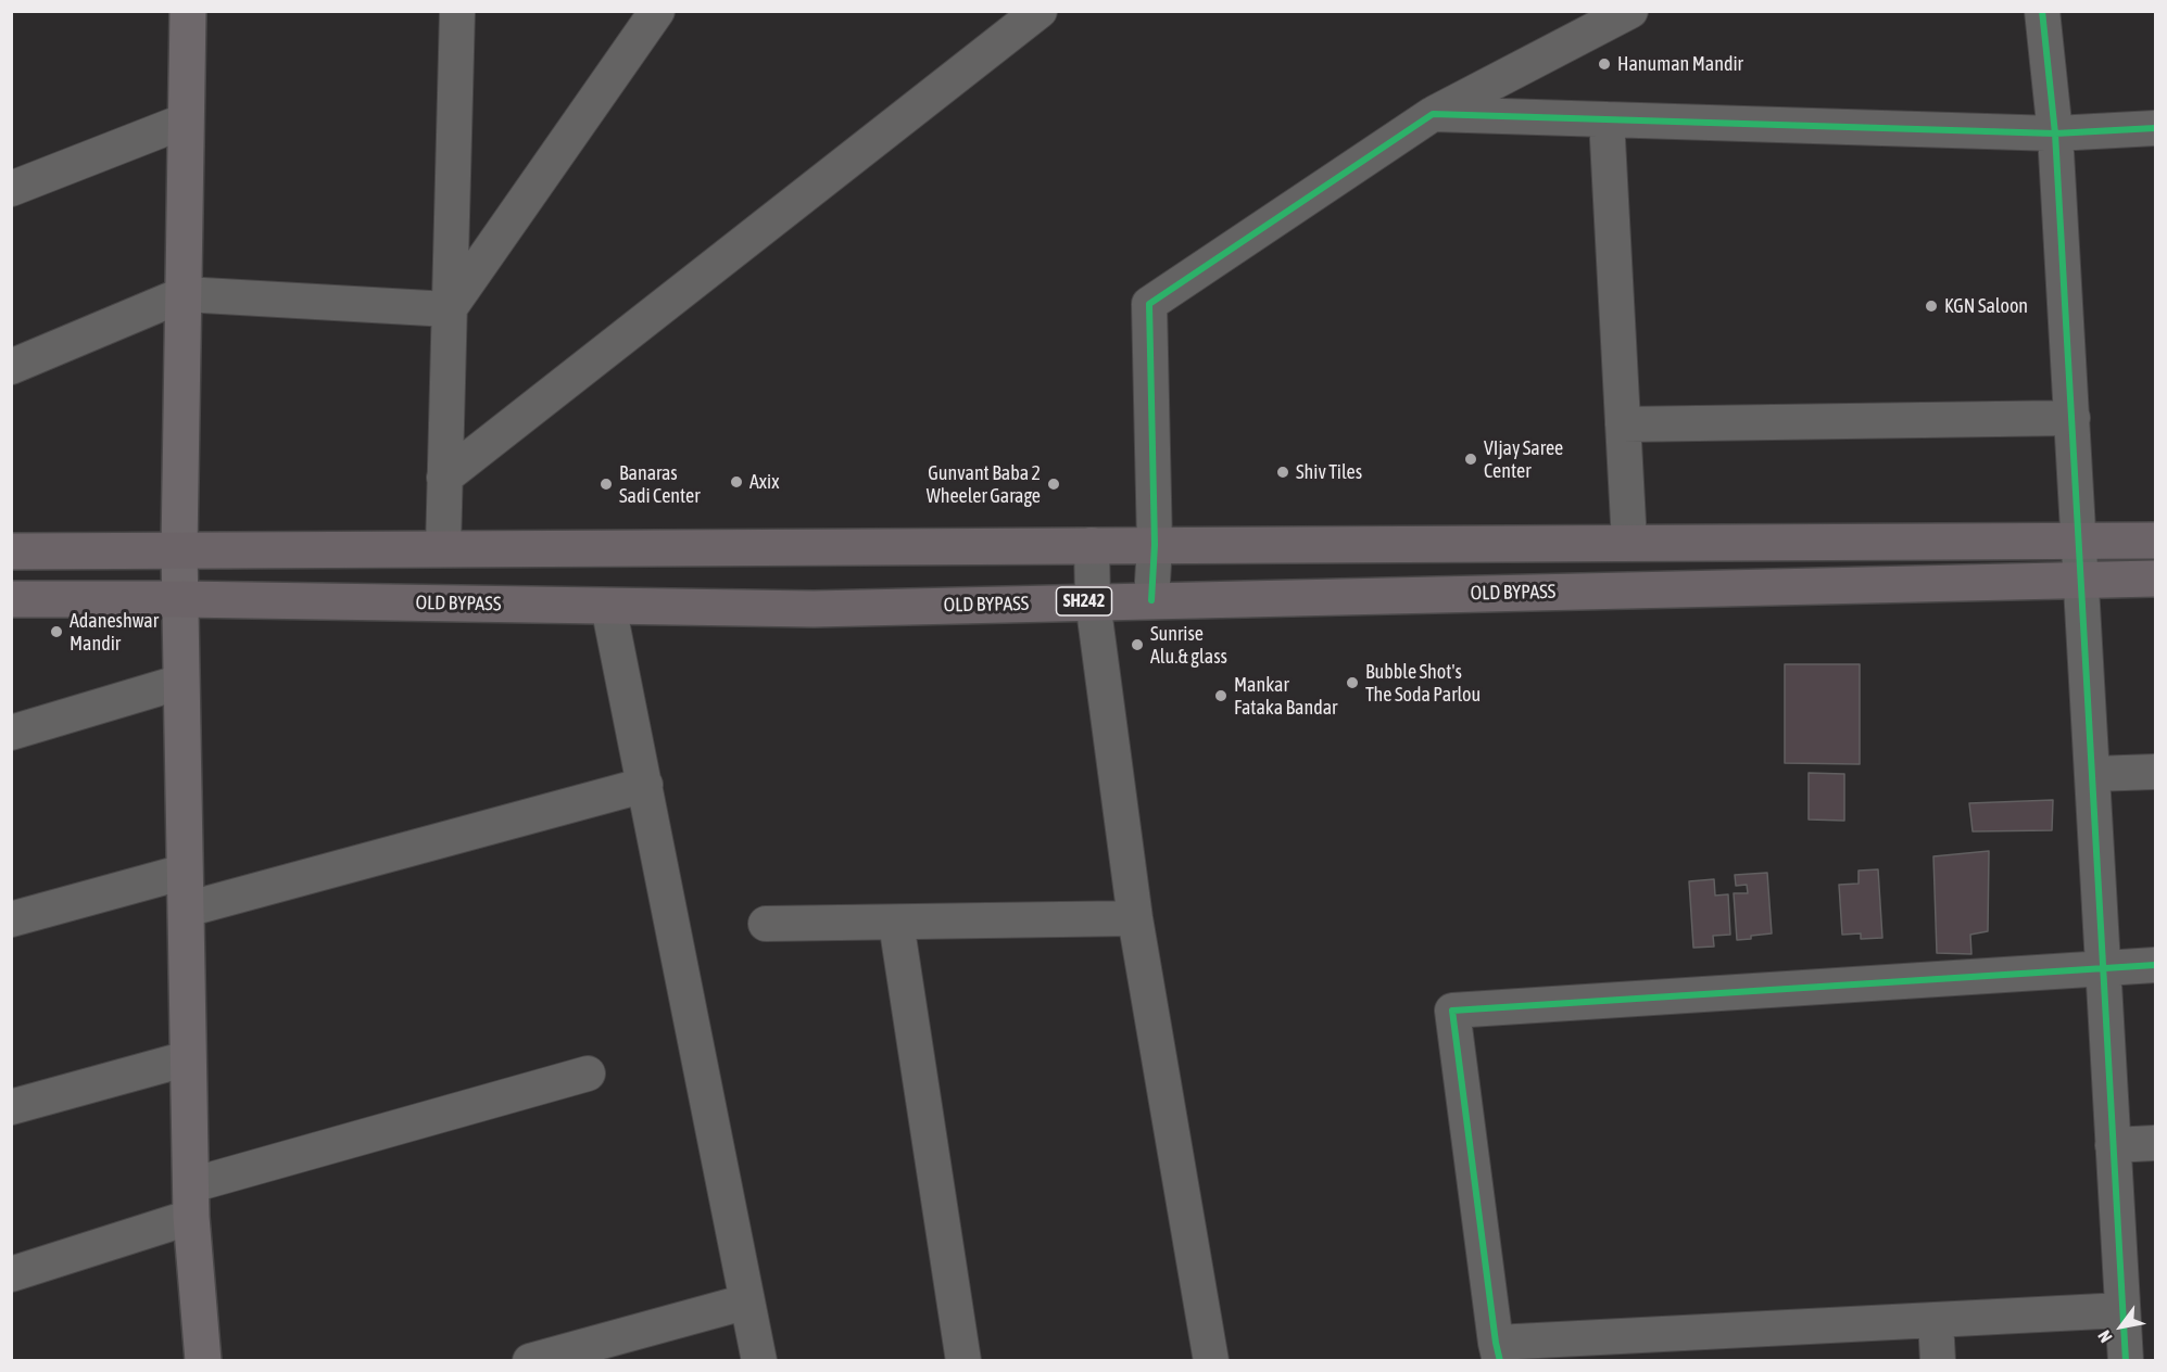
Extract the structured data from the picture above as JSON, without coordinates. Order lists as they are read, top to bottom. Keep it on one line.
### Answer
{"streets":{"main road":["OLD BYPASS","SH242"]},"places":["Hanuman Mandir","KGN Saloon","VIjay Saree Center","Shiv Tiles","Axix","Banaras Sadi Center","Gunvant Baba 2 Wheeler Garage","Adaneshwar Mandir","Sunrise Alu.& glass","Bubble Shot's The Soda Parlou","Mankar Fataka Bandar"],"north":"bottom left"}
